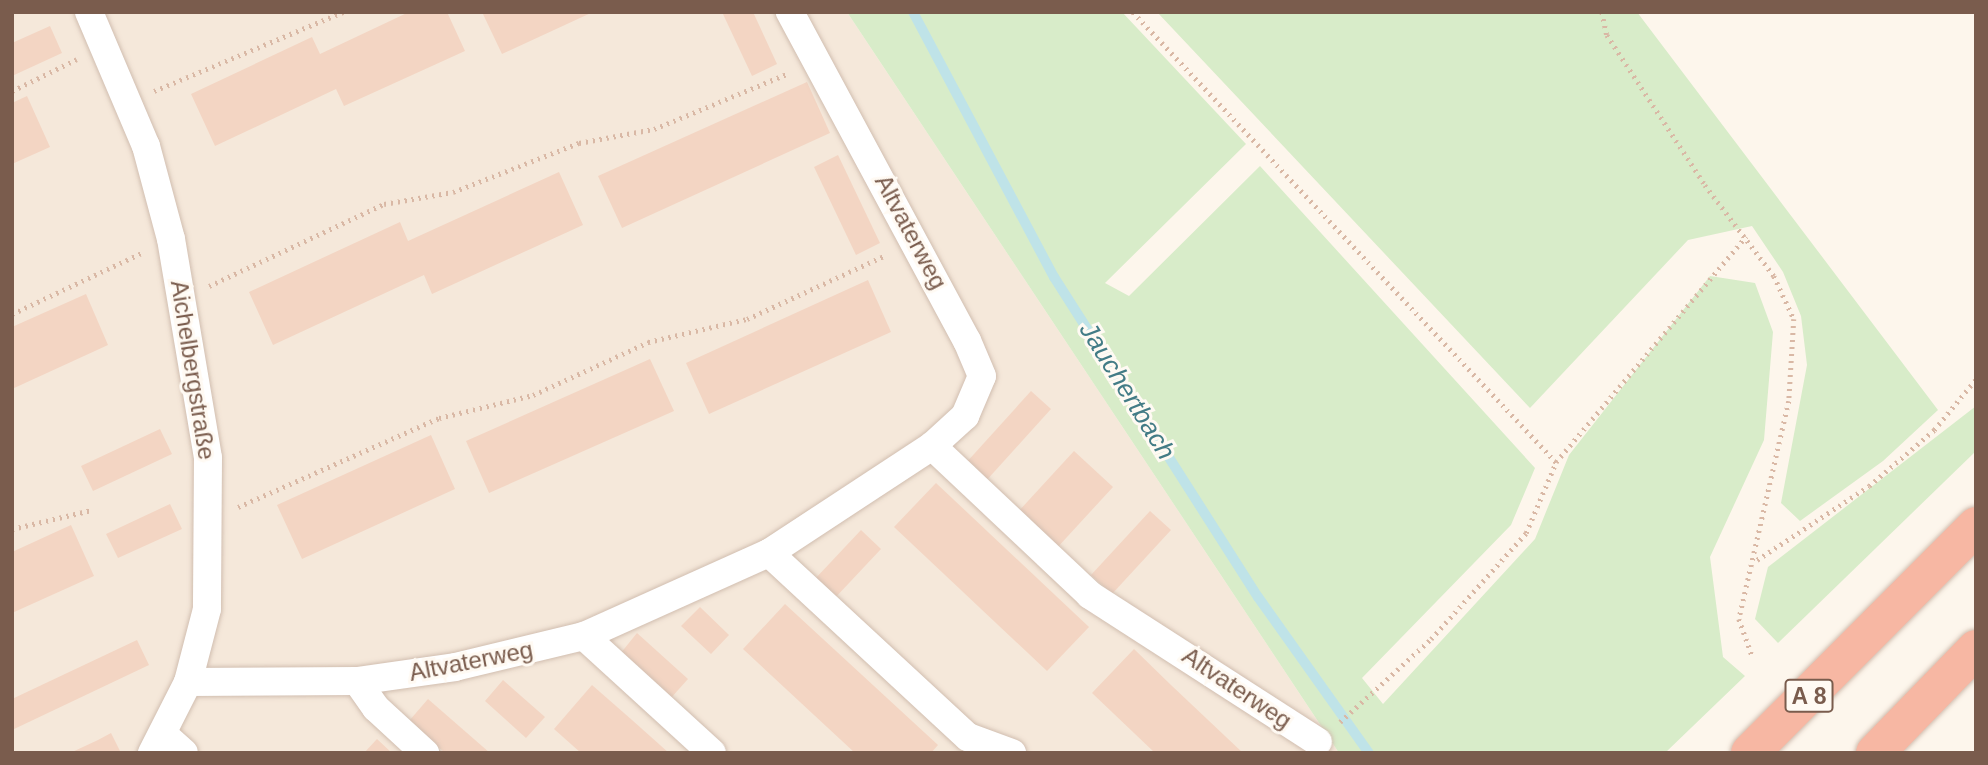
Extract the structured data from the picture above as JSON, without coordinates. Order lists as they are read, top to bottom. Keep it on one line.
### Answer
{"streets":{"highway":["A 8"],"street":["Altvaterweg","Aichelbergstraße"]},"crossings":[["Altvaterweg","Aichelbergstraße"]],"water":["Jauchertbach"]}
